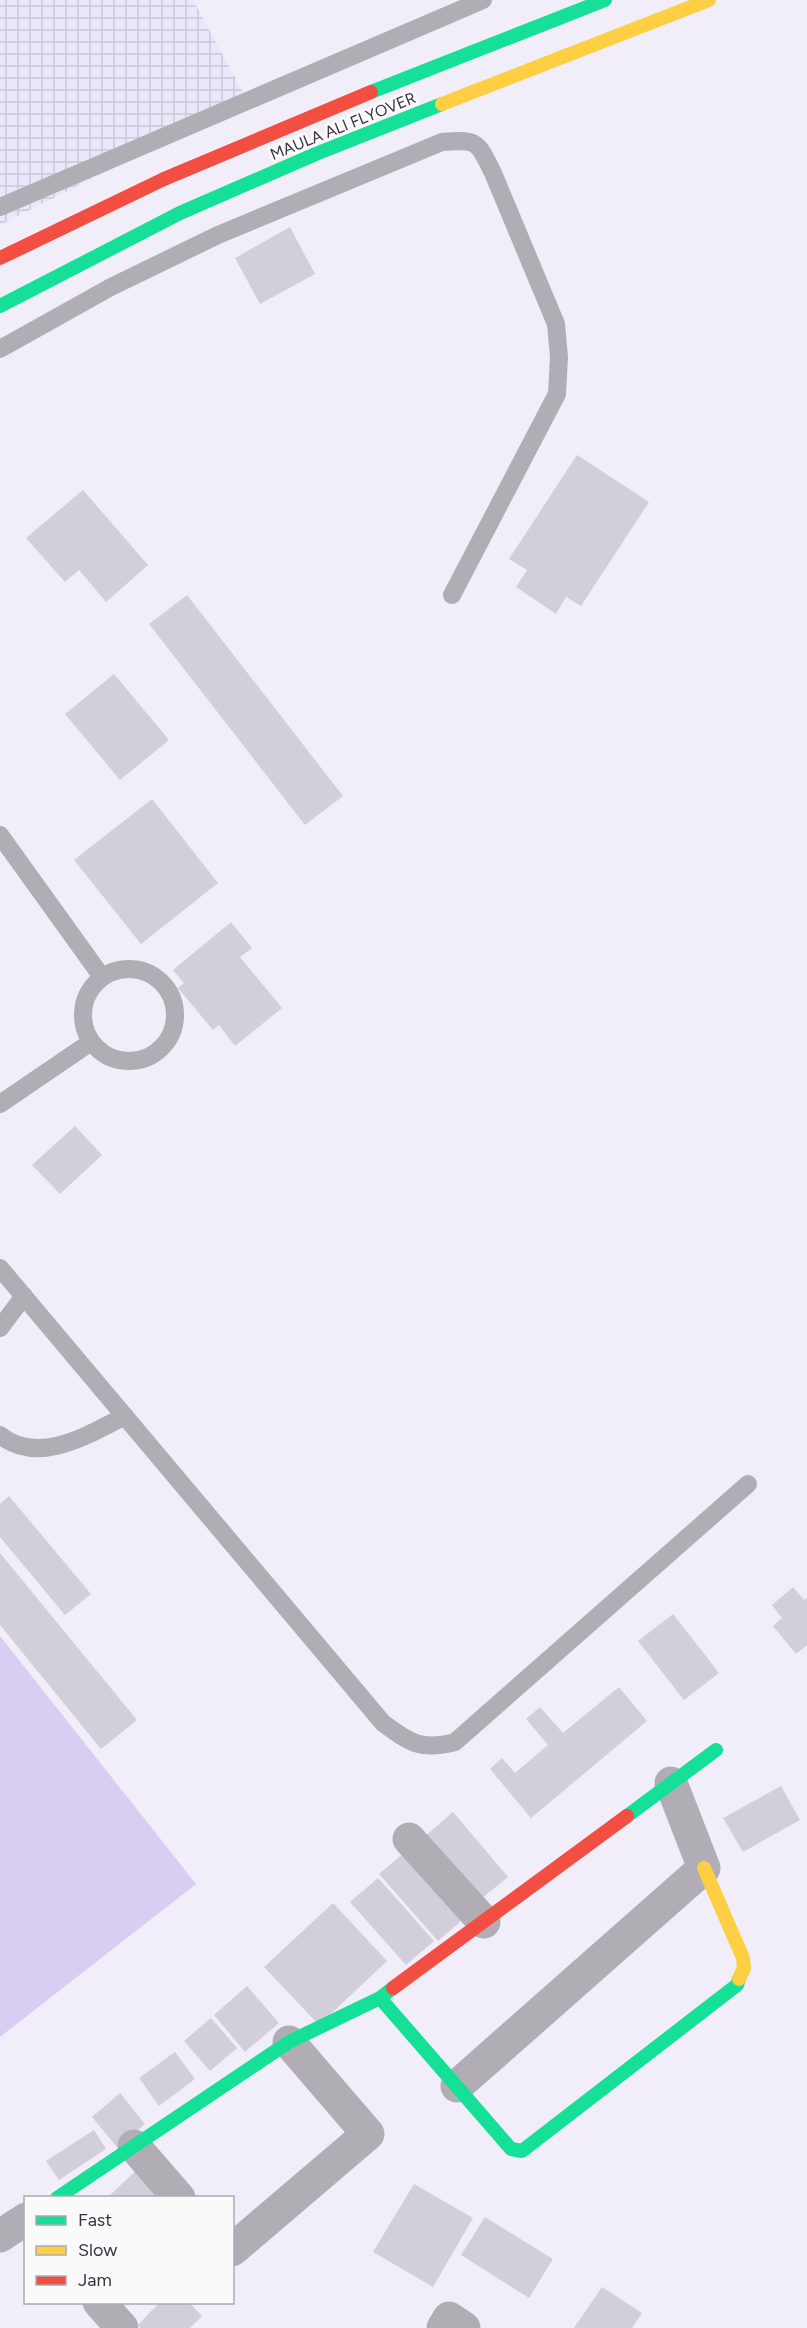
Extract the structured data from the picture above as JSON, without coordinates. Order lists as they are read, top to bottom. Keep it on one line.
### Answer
{"streets":{"street":["MAULA ALI FLYOVER"]},"legend":["Fast","Slow","Jam"]}
